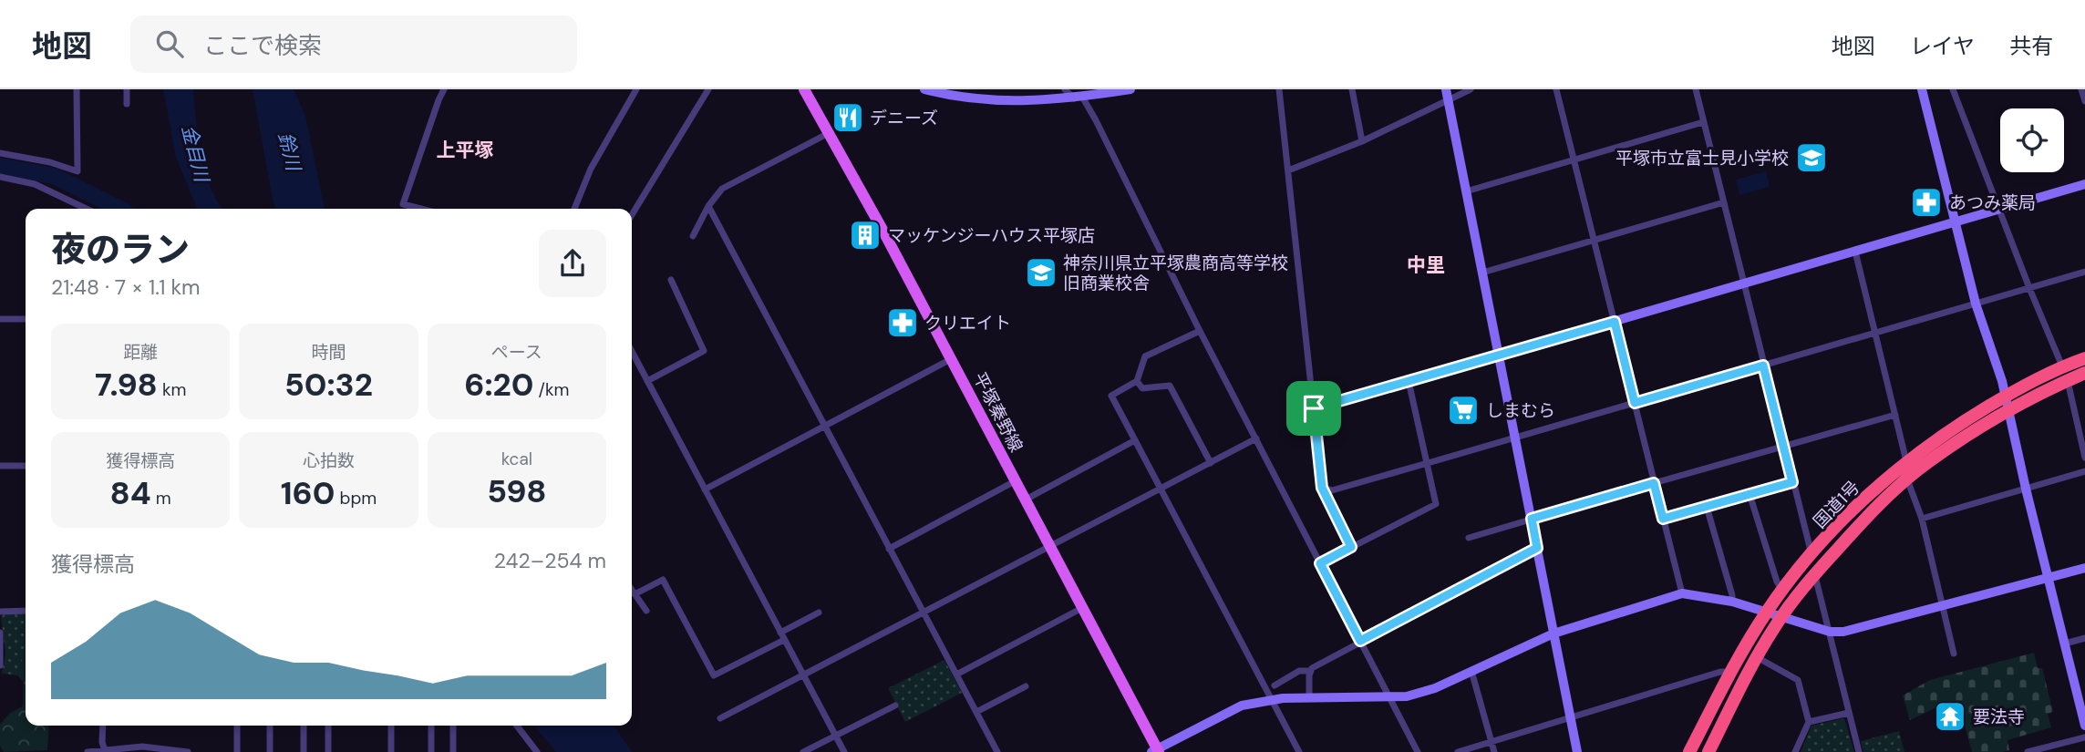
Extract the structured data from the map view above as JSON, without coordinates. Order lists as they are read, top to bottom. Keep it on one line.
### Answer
{"streets":{"highway":["国道1号"],"main road":["平塚秦野線"]},"districts":["上平塚","中里"],"water":["鈴川","金目川"],"places":{"restaurant":["デニーズ"],"school or university":["平塚市立富士見小学校","神奈川県立平塚農商高等学校 旧商業校舎"],"pharmacy":["あつみ薬局","クリエイト"],"building":["マッケンジーハウス平塚店"],"supermarket":["しまむら"],"temple":["要法寺"]},"page":{"header":"地図","search":"ここで検索","nav":["地図","レイヤ","共有"],"heading":["夜のラン","21:48 · 7 × 1.1 km"],"stats":[["距離","7.98 km"],["時間","50:32"],["ペース","6:20 /km"],["獲得標高","84 m"],["心拍数","160 bpm"],["kcal","598"]],"chart":["獲得標高","242–254 m"]}}
